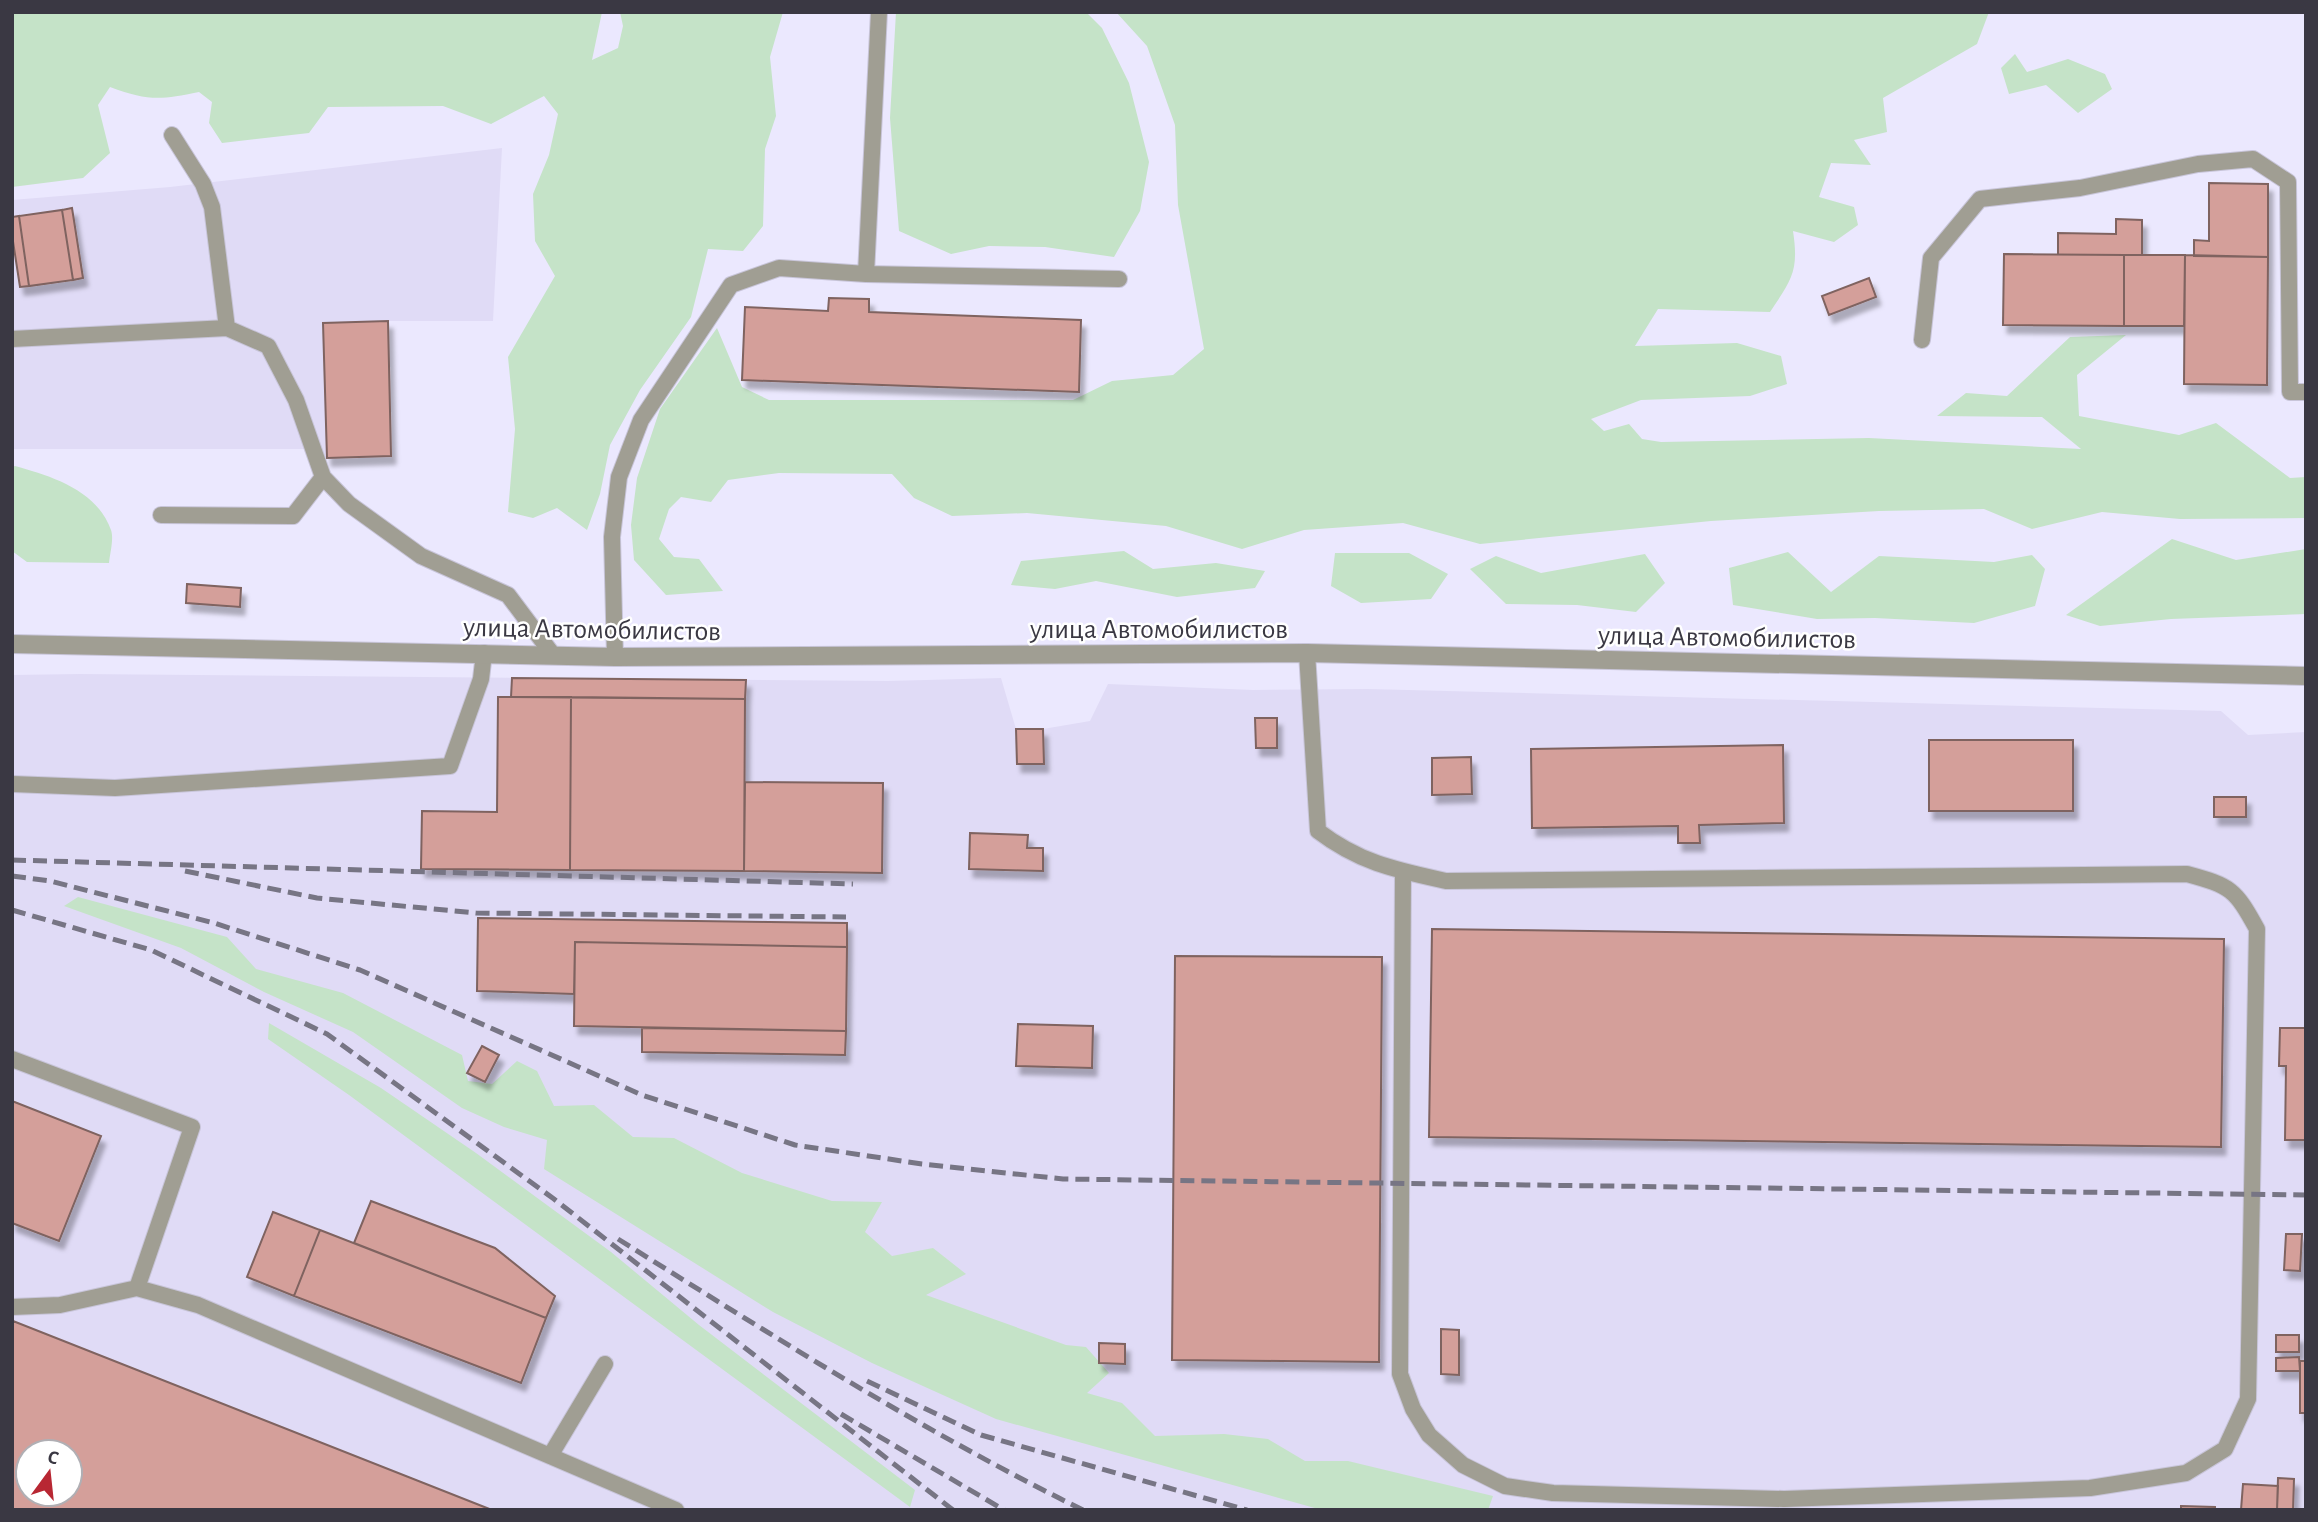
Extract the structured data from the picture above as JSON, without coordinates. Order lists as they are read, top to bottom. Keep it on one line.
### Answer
{"streets":{"street":["улица Автомобилистов"]},"north":"top"}
